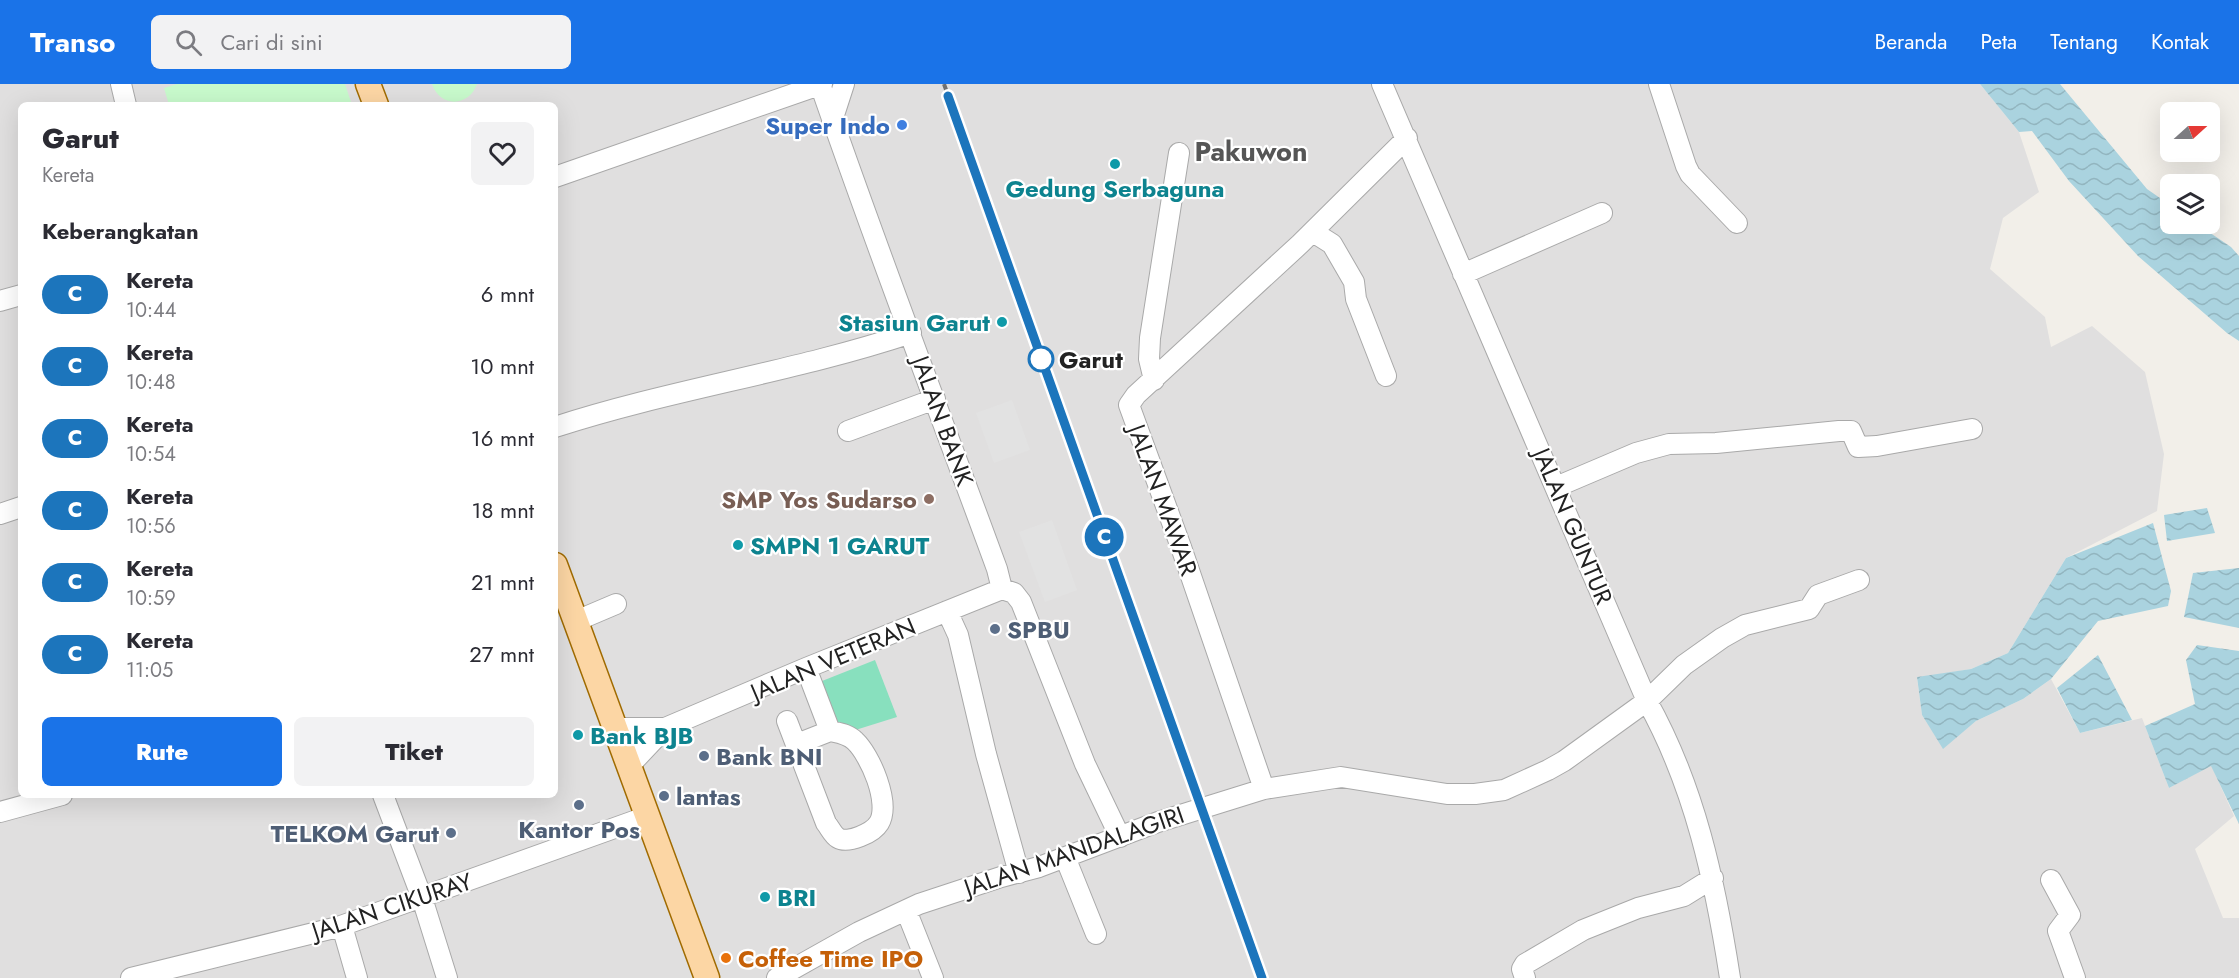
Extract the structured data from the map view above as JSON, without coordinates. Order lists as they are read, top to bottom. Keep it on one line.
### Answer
{"streets":{"street":["JALAN BANK","JALAN MAWAR","JALAN GUNTUR","JALAN VETERAN","JALAN MANDALAGIRI","JALAN CIKURAY"]},"crossings":[["JALAN BANK","JALAN VETERAN"],["JALAN MAWAR","JALAN GUNTUR"],["JALAN MAWAR","JALAN MANDALAGIRI"],["JALAN GUNTUR","JALAN MANDALAGIRI"]],"districts":["Pakuwon"],"places":["Super Indo","Gedung Serbaguna","Stasiun Garut","Garut","SMP Yos Sudarso","SMPN 1 GARUT","SPBU","Bank BJB","Bank BNI","lantas","Kantor Pos","TELKOM Garut","BRI","Coffee Time IPO"],"north":"right","page":{"header":"Transo","search":"Cari di sini","nav":["Beranda","Peta","Tentang","Kontak"],"on_map":"C","heading":[["Garut","Kereta"],"Keberangkatan"],"list":[{"mark":"C","name":"Kereta","note":"10:44","value":"6 mnt"},{"mark":"C","name":"Kereta","note":"10:48","value":"10 mnt"},{"mark":"C","name":"Kereta","note":"10:54","value":"16 mnt"},{"mark":"C","name":"Kereta","note":"10:56","value":"18 mnt"},{"mark":"C","name":"Kereta","note":"10:59","value":"21 mnt"},{"mark":"C","name":"Kereta","note":"11:05","value":"27 mnt"}],"buttons":["Rute","Tiket"]}}
